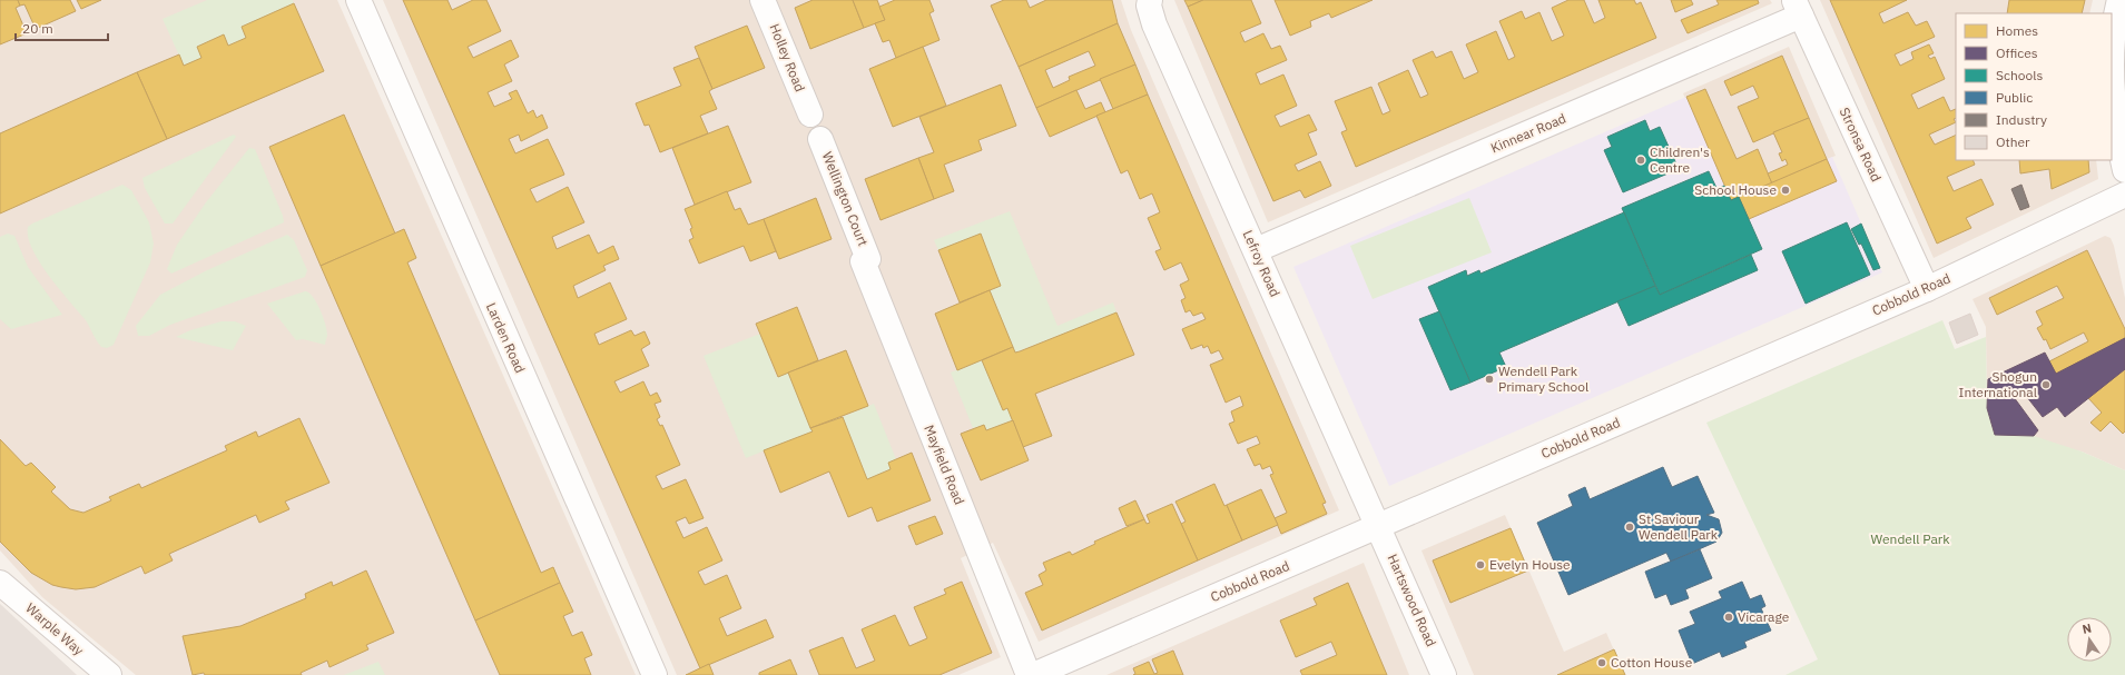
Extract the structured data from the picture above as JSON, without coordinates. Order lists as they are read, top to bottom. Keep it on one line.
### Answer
{"streets":{"street":["Holley Road","Kinnear Road","Stronsa Road","Wellington Court","Lefroy Road","Cobbold Road","Larden Road","Mayfield Road","Hartswood Road","Warple Way"]},"crossings":[["Kinnear Road","Stronsa Road"],["Kinnear Road","Lefroy Road"],["Stronsa Road","Cobbold Road"],["Wellington Court","Mayfield Road"],["Lefroy Road","Cobbold Road"],["Lefroy Road","Hartswood Road"],["Cobbold Road","Mayfield Road"],["Cobbold Road","Hartswood Road"]],"parks":["Wendell Park"],"places":["Children's Centre","School House","Wendell Park Primary School","Shogun International","St Saviour Wendell Park","Evelyn House","Vicarage","Cotton House"],"legend":["Homes","Offices","Schools","Public","Industry","Other"],"scale_bar":"20 m","north":"top"}
